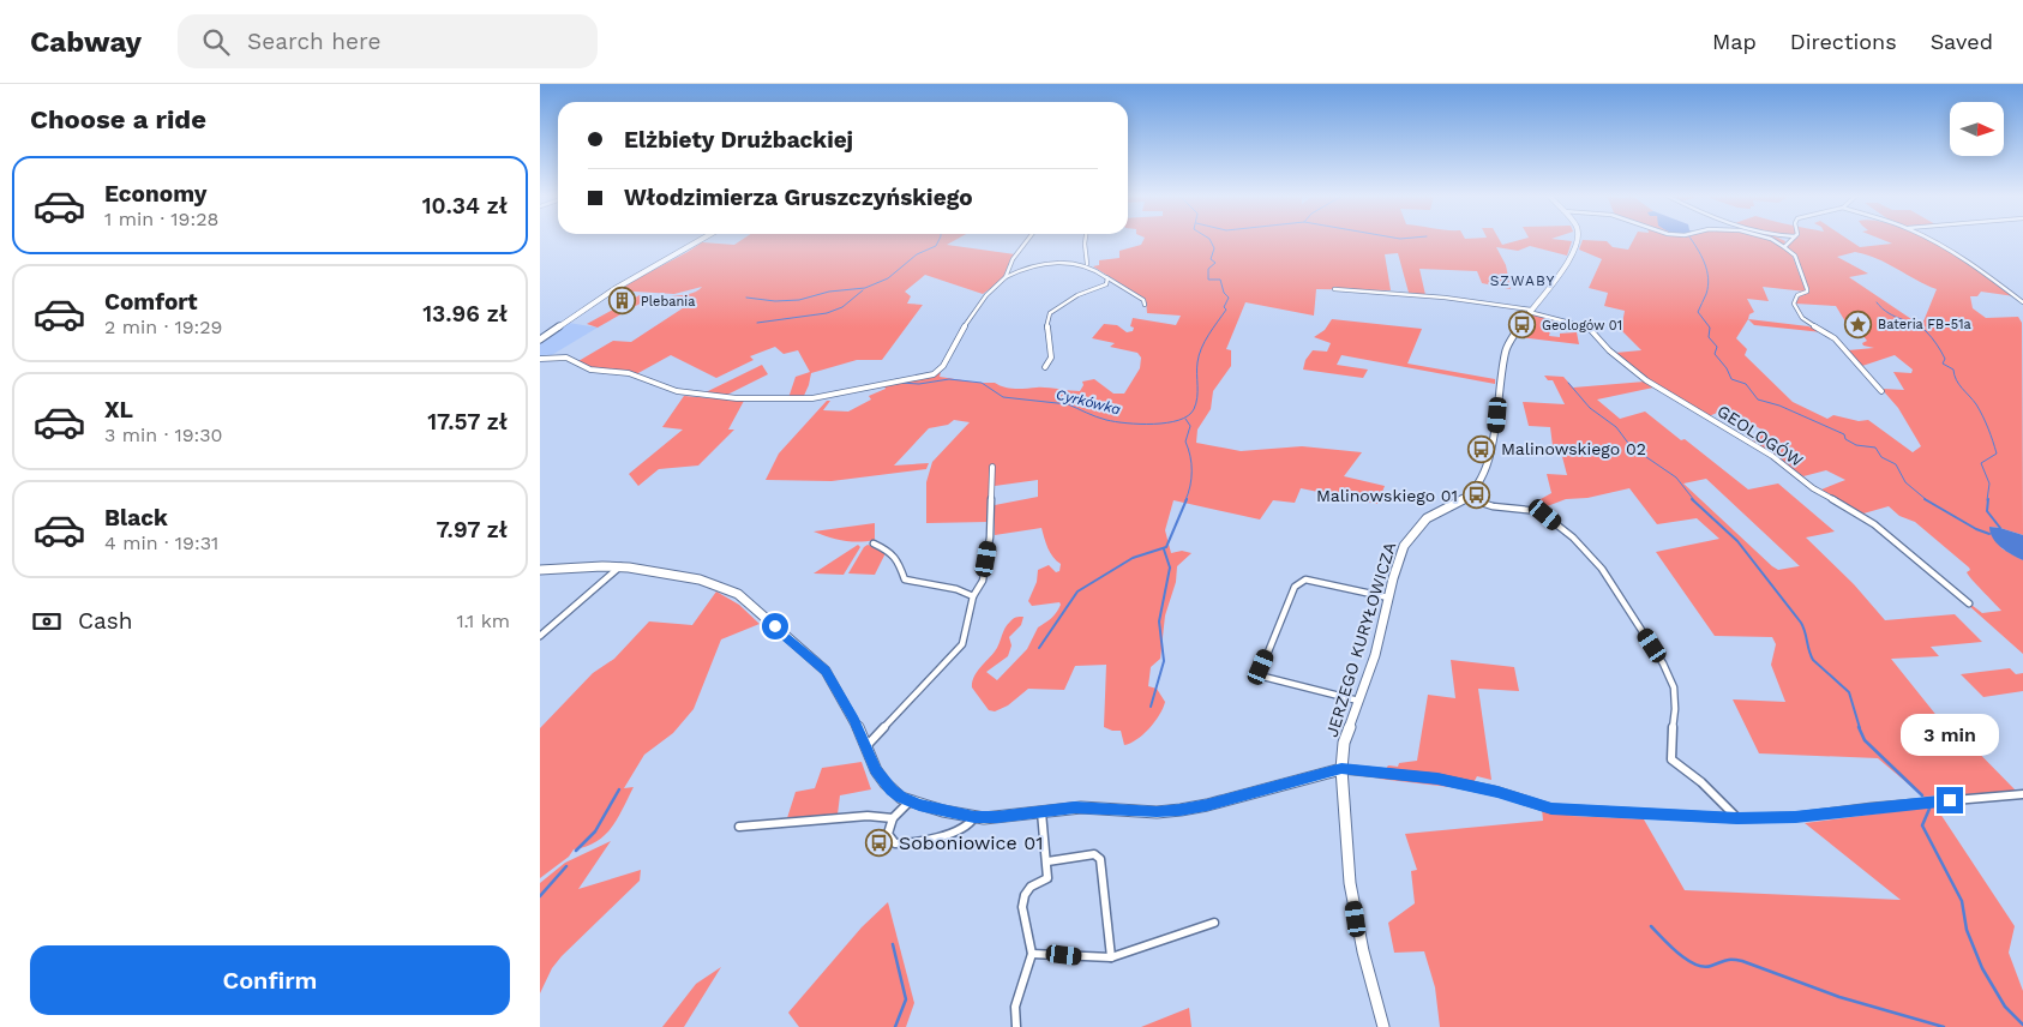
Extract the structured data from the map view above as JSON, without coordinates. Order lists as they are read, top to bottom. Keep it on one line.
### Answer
{"streets":{"street":["GEOLOGÓW","JERZEGO KURYŁOWICZA"]},"crossings":[["GEOLOGÓW","JERZEGO KURYŁOWICZA"]],"districts":["SZWABY"],"water":["Cyrkówka"],"places":{"building":["Plebania"],"place":["Bateria FB-51a"],"bus stop":["Geologów 01","Malinowskiego 02","Malinowskiego 01","Soboniowice 01"]},"north":"right","page":{"header":"Cabway","search":"Search here","nav":["Map","Directions","Saved"],"heading":"Choose a ride","banner":["Elżbiety Drużbackiej","Włodzimierza Gruszczyńskiego"],"list":[{"name":"Economy","note":"1 min · 19:28","value":"10.34 zł"},{"name":"Comfort","note":"2 min · 19:29","value":"13.96 zł"},{"name":"XL","note":"3 min · 19:30","value":"17.57 zł"},{"name":"Black","note":"4 min · 19:31","value":"7.97 zł"}],"pay":["Cash","1.1 km"],"bubble":"3 min","buttons":"Confirm"}}
